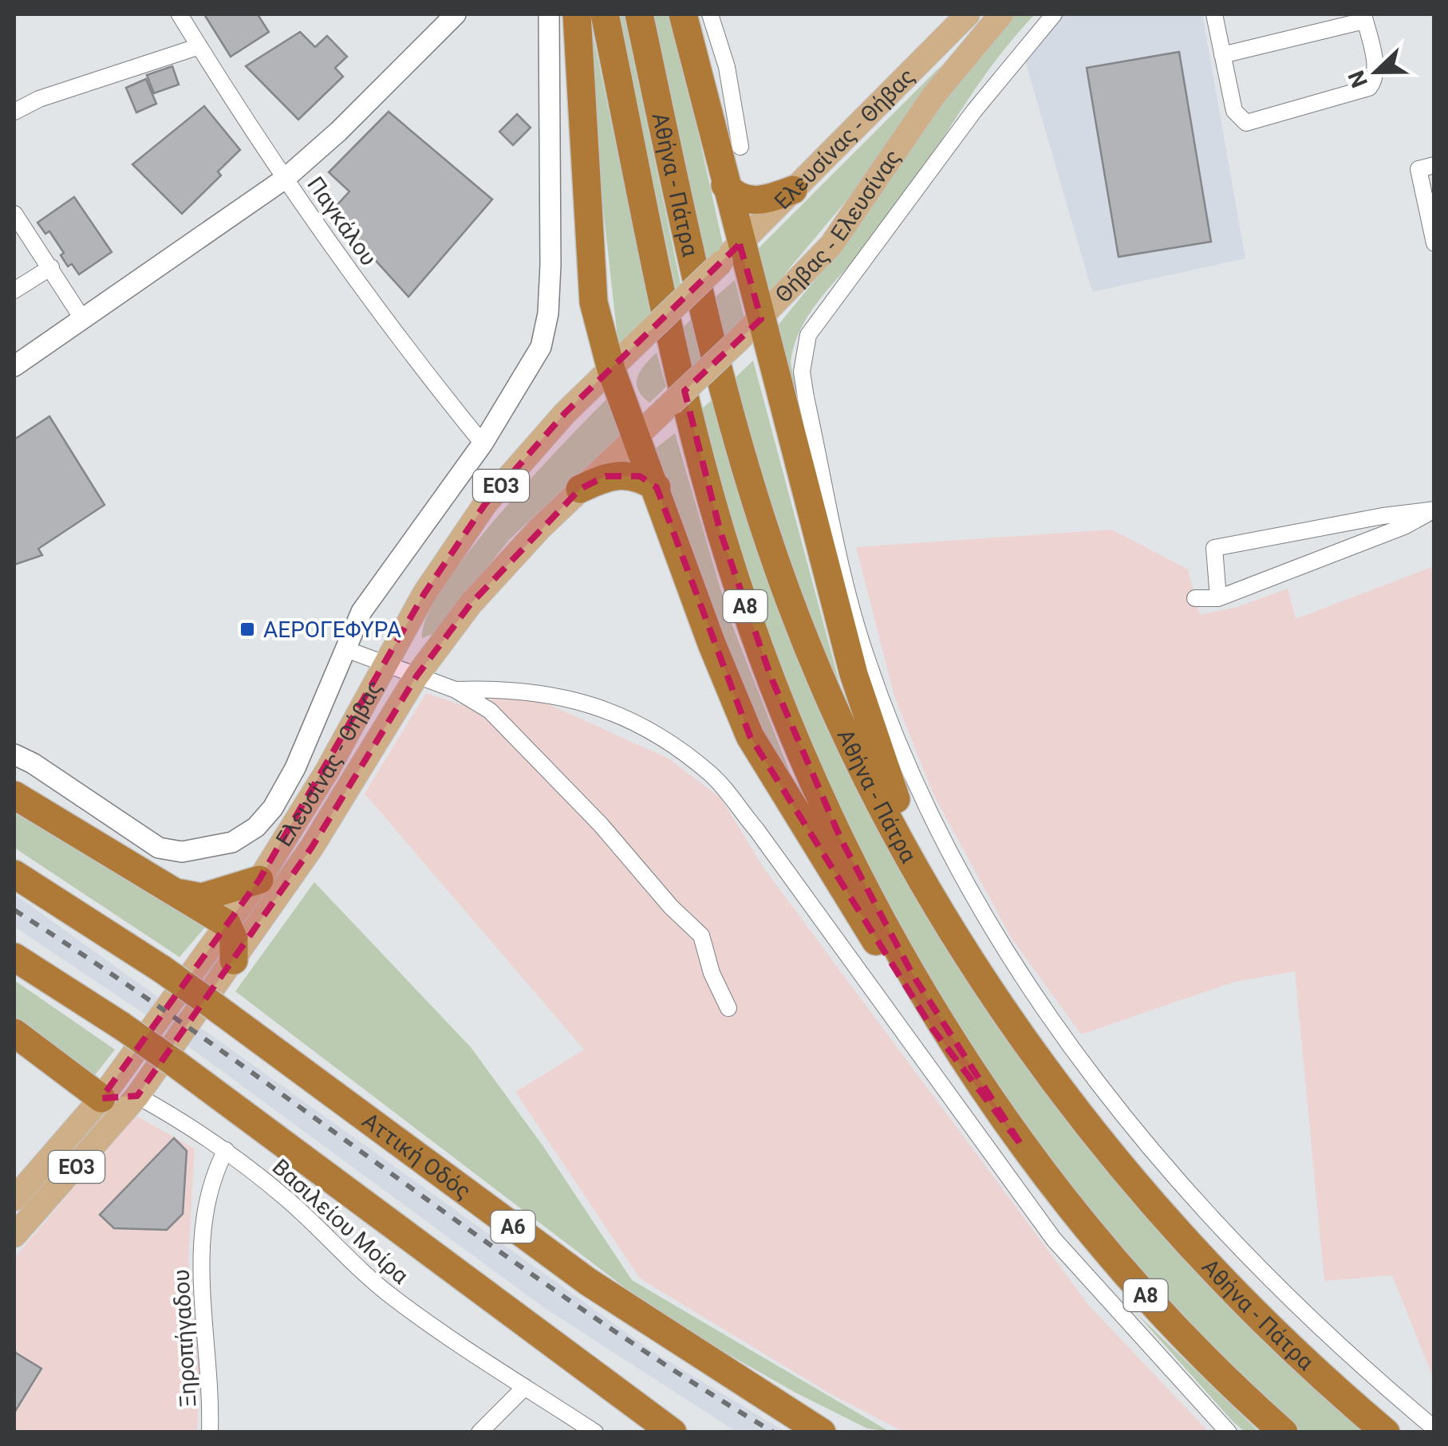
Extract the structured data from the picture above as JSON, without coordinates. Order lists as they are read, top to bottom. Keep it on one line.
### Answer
{"streets":{"highway":["Αθήνα - Πάτρα","Α8","Αττική Οδός","Α6"],"main road":["Ελευσίνας - Θήβας","Θήβας - Ελευσίνας","ΕΟ3"],"street":["Παγκάλου","Βασιλείου Μοίρα","Ξηροπήγαδου"]},"crossings":[["Ελευσίνας - Θήβας","Θήβας - Ελευσίνας"],["Ελευσίνας - Θήβας","Βασιλείου Μοίρα"],["Βασιλείου Μοίρα","Ξηροπήγαδου"]],"places":{"transit":["ΑΕΡΟΓΕΦΥΡΑ"]},"north":"left"}
